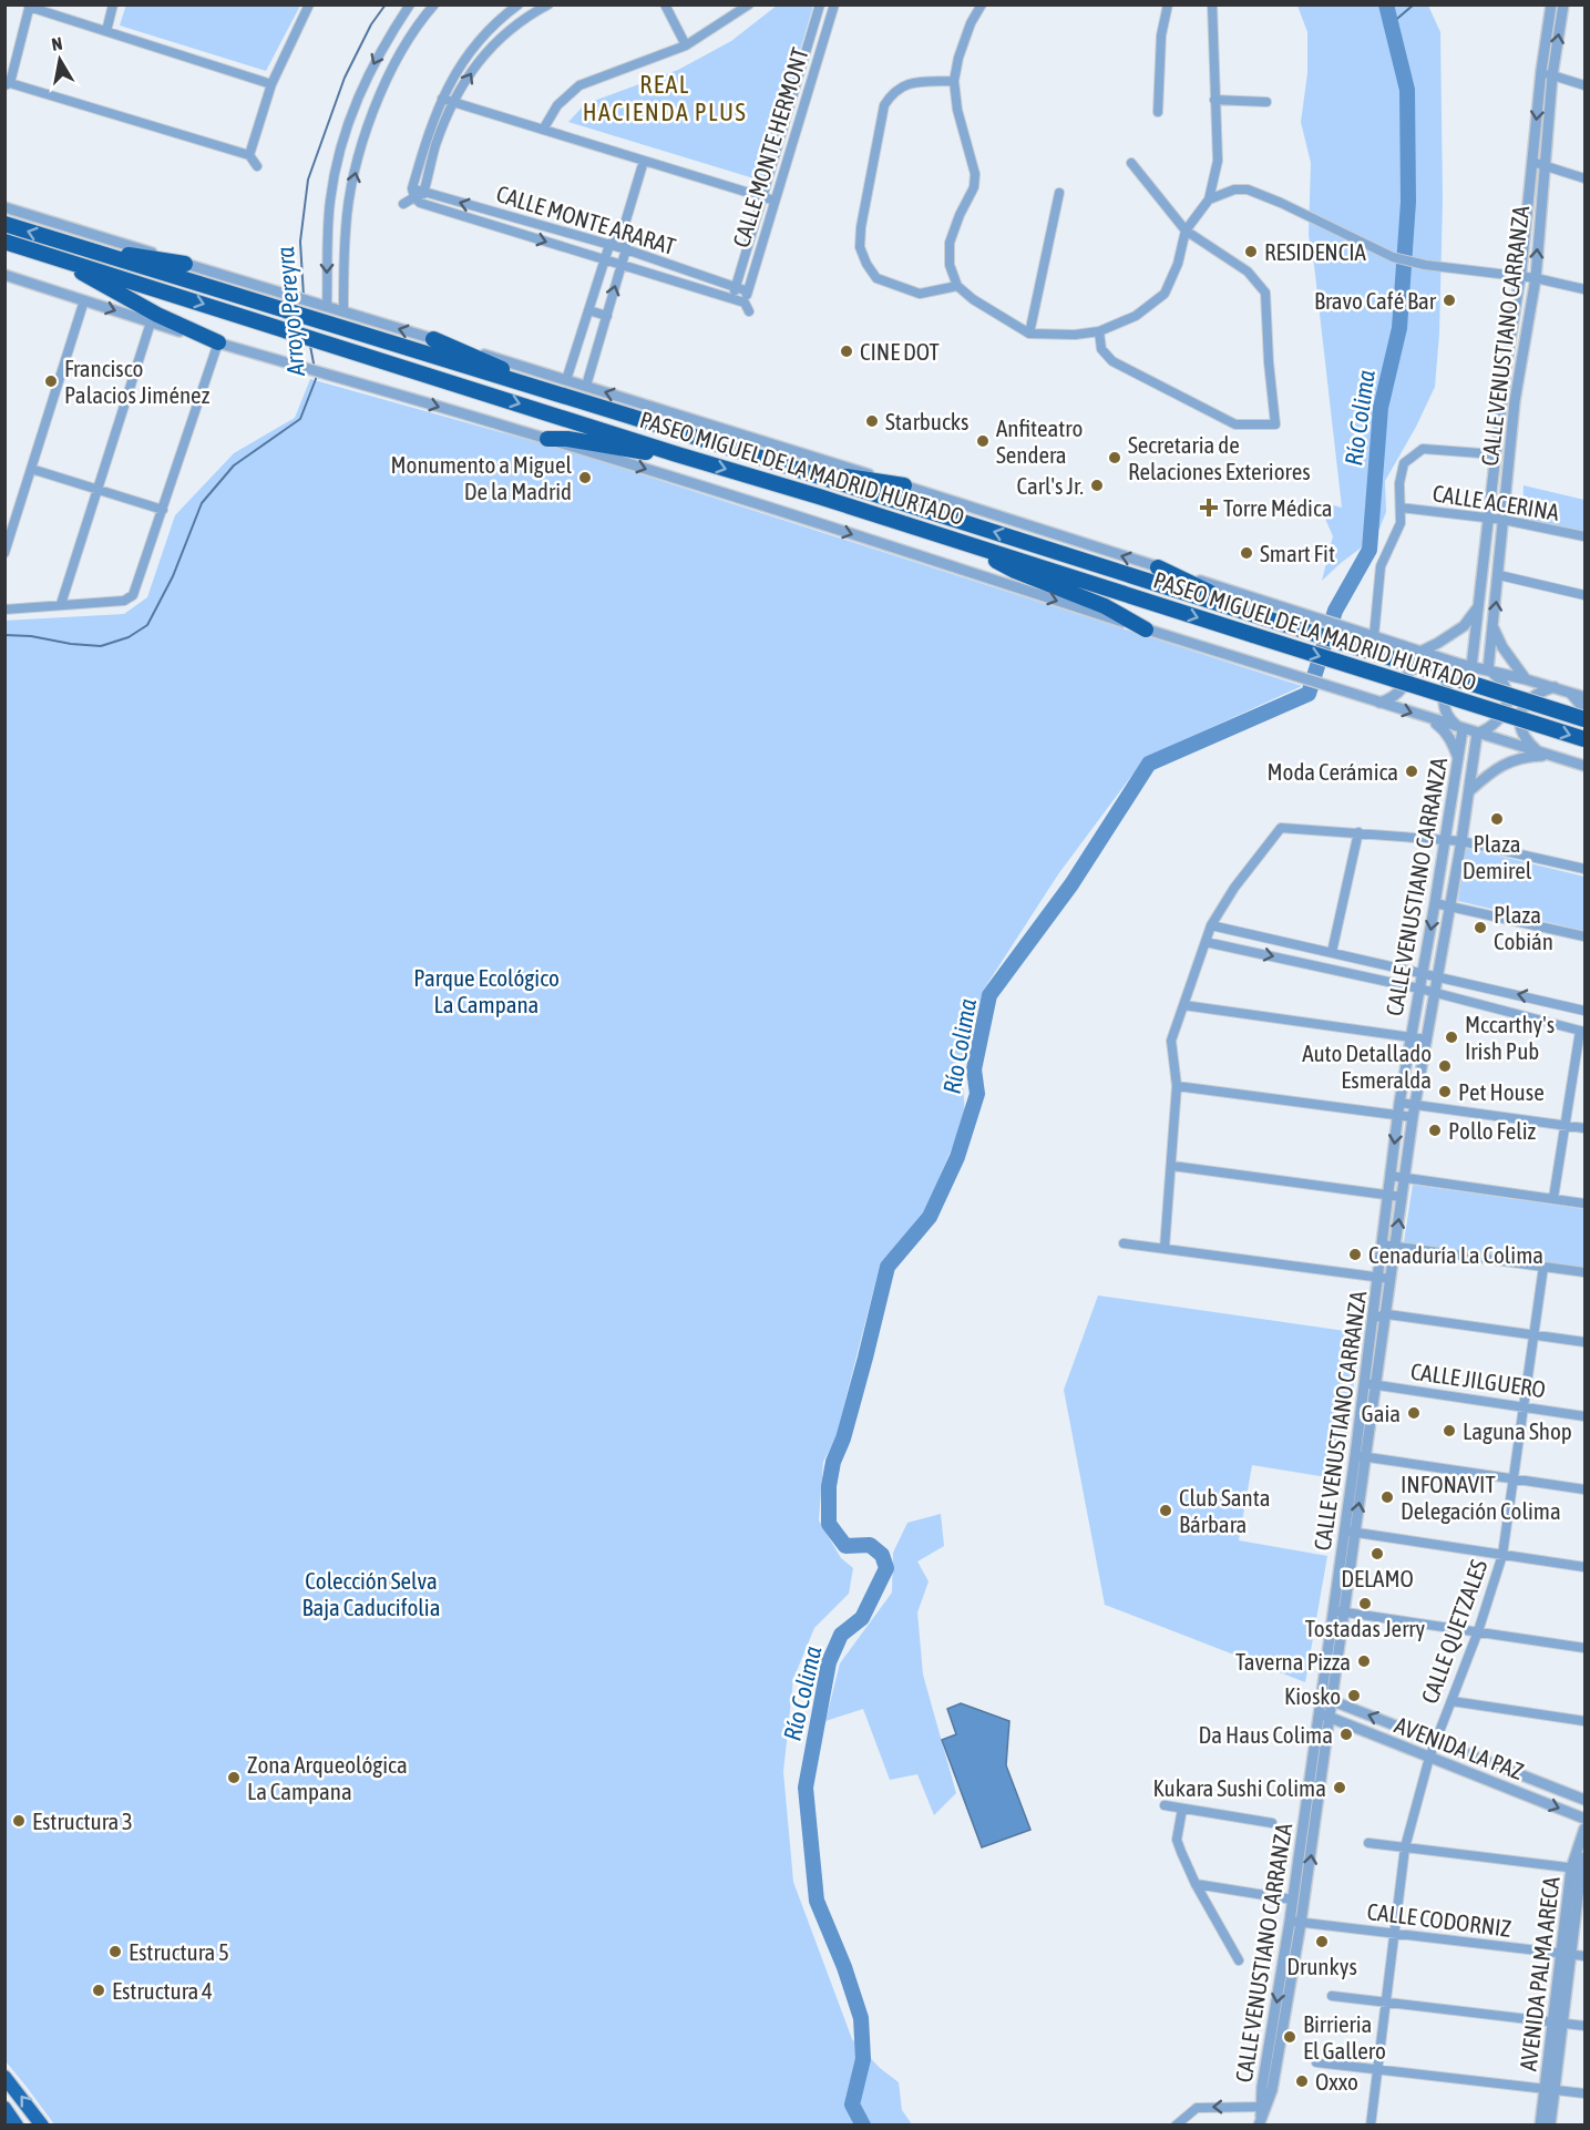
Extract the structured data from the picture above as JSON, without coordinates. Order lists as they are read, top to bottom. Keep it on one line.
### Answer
{"streets":{"highway":["PASEO MIGUEL DE LA MADRID HURTADO"],"street":["CALLE MONTE HERMONT","CALLE MONTE ARARAT","CALLE VENUSTIANO CARRANZA","CALLE ACERINA","CALLE JILGUERO","CALLE QUETZALES","AVENIDA LA PAZ","CALLE CODORNIZ","AVENIDA PALMA ARECA"]},"crossings":[["CALLE MONTE HERMONT","CALLE MONTE ARARAT"],["CALLE VENUSTIANO CARRANZA","CALLE ACERINA"],["CALLE VENUSTIANO CARRANZA","CALLE JILGUERO"],["CALLE VENUSTIANO CARRANZA","AVENIDA LA PAZ"],["CALLE VENUSTIANO CARRANZA","CALLE CODORNIZ"],["CALLE JILGUERO","CALLE QUETZALES"],["CALLE QUETZALES","AVENIDA LA PAZ"],["CALLE QUETZALES","CALLE CODORNIZ"],["CALLE CODORNIZ","AVENIDA PALMA ARECA"]],"districts":["REAL HACIENDA PLUS"],"water":["Arroyo Pereyra","Río Colima"],"parks":["Parque Ecológico La Campana","Colección Selva Baja Caducifolia"],"places":{"other":["RESIDENCIA","Bravo Café Bar","CINE DOT","Francisco Palacios Jiménez","Starbucks","Anfiteatro Sendera","Secretaria de Relaciones Exteriores","Monumento a Miguel De la Madrid","Carl's Jr.","Smart Fit","Moda Cerámica","Plaza Demirel","Plaza Cobián","Mccarthy's Irish Pub","Auto Detallado Esmeralda","Pet House","Pollo Feliz","Cenaduría La Colima","Gaia","Laguna Shop","INFONAVIT Delegación Colima","Club Santa Bárbara","DELAMO","Tostadas Jerry","Taverna Pizza","Kiosko","Da Haus Colima","Zona Arqueológica La Campana","Kukara Sushi Colima","Estructura 3","Drunkys","Estructura 5","Estructura 4","Birrieria El Gallero","Oxxo"],"health":["Torre Médica"]},"north":"top"}
